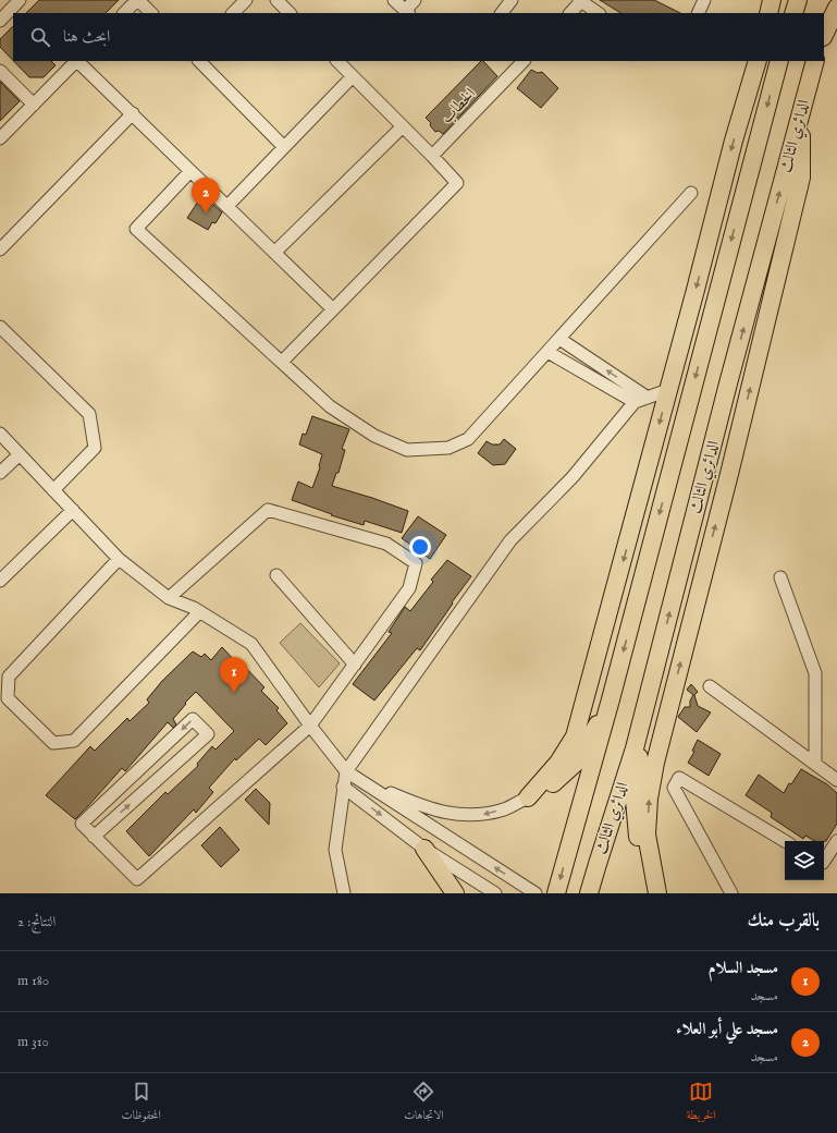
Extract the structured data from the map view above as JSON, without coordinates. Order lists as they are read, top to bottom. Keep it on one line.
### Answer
{"streets":{"highway":["الدائري الثالث"],"street":["الخطاب"]},"page":{"search":"ابحث هنا","pins":["2","1"],"heading":["بالقرب منك","النتائج: 2"],"list":[{"mark":"1","name":"مسجد السلام","note":"مسجد","value":"180 m"},{"mark":"2","name":"مسجد علي أبو العلاء","note":"مسجد","value":"310 m"}],"nav":["الخريطة","الاتجاهات","المحفوظات"]}}
